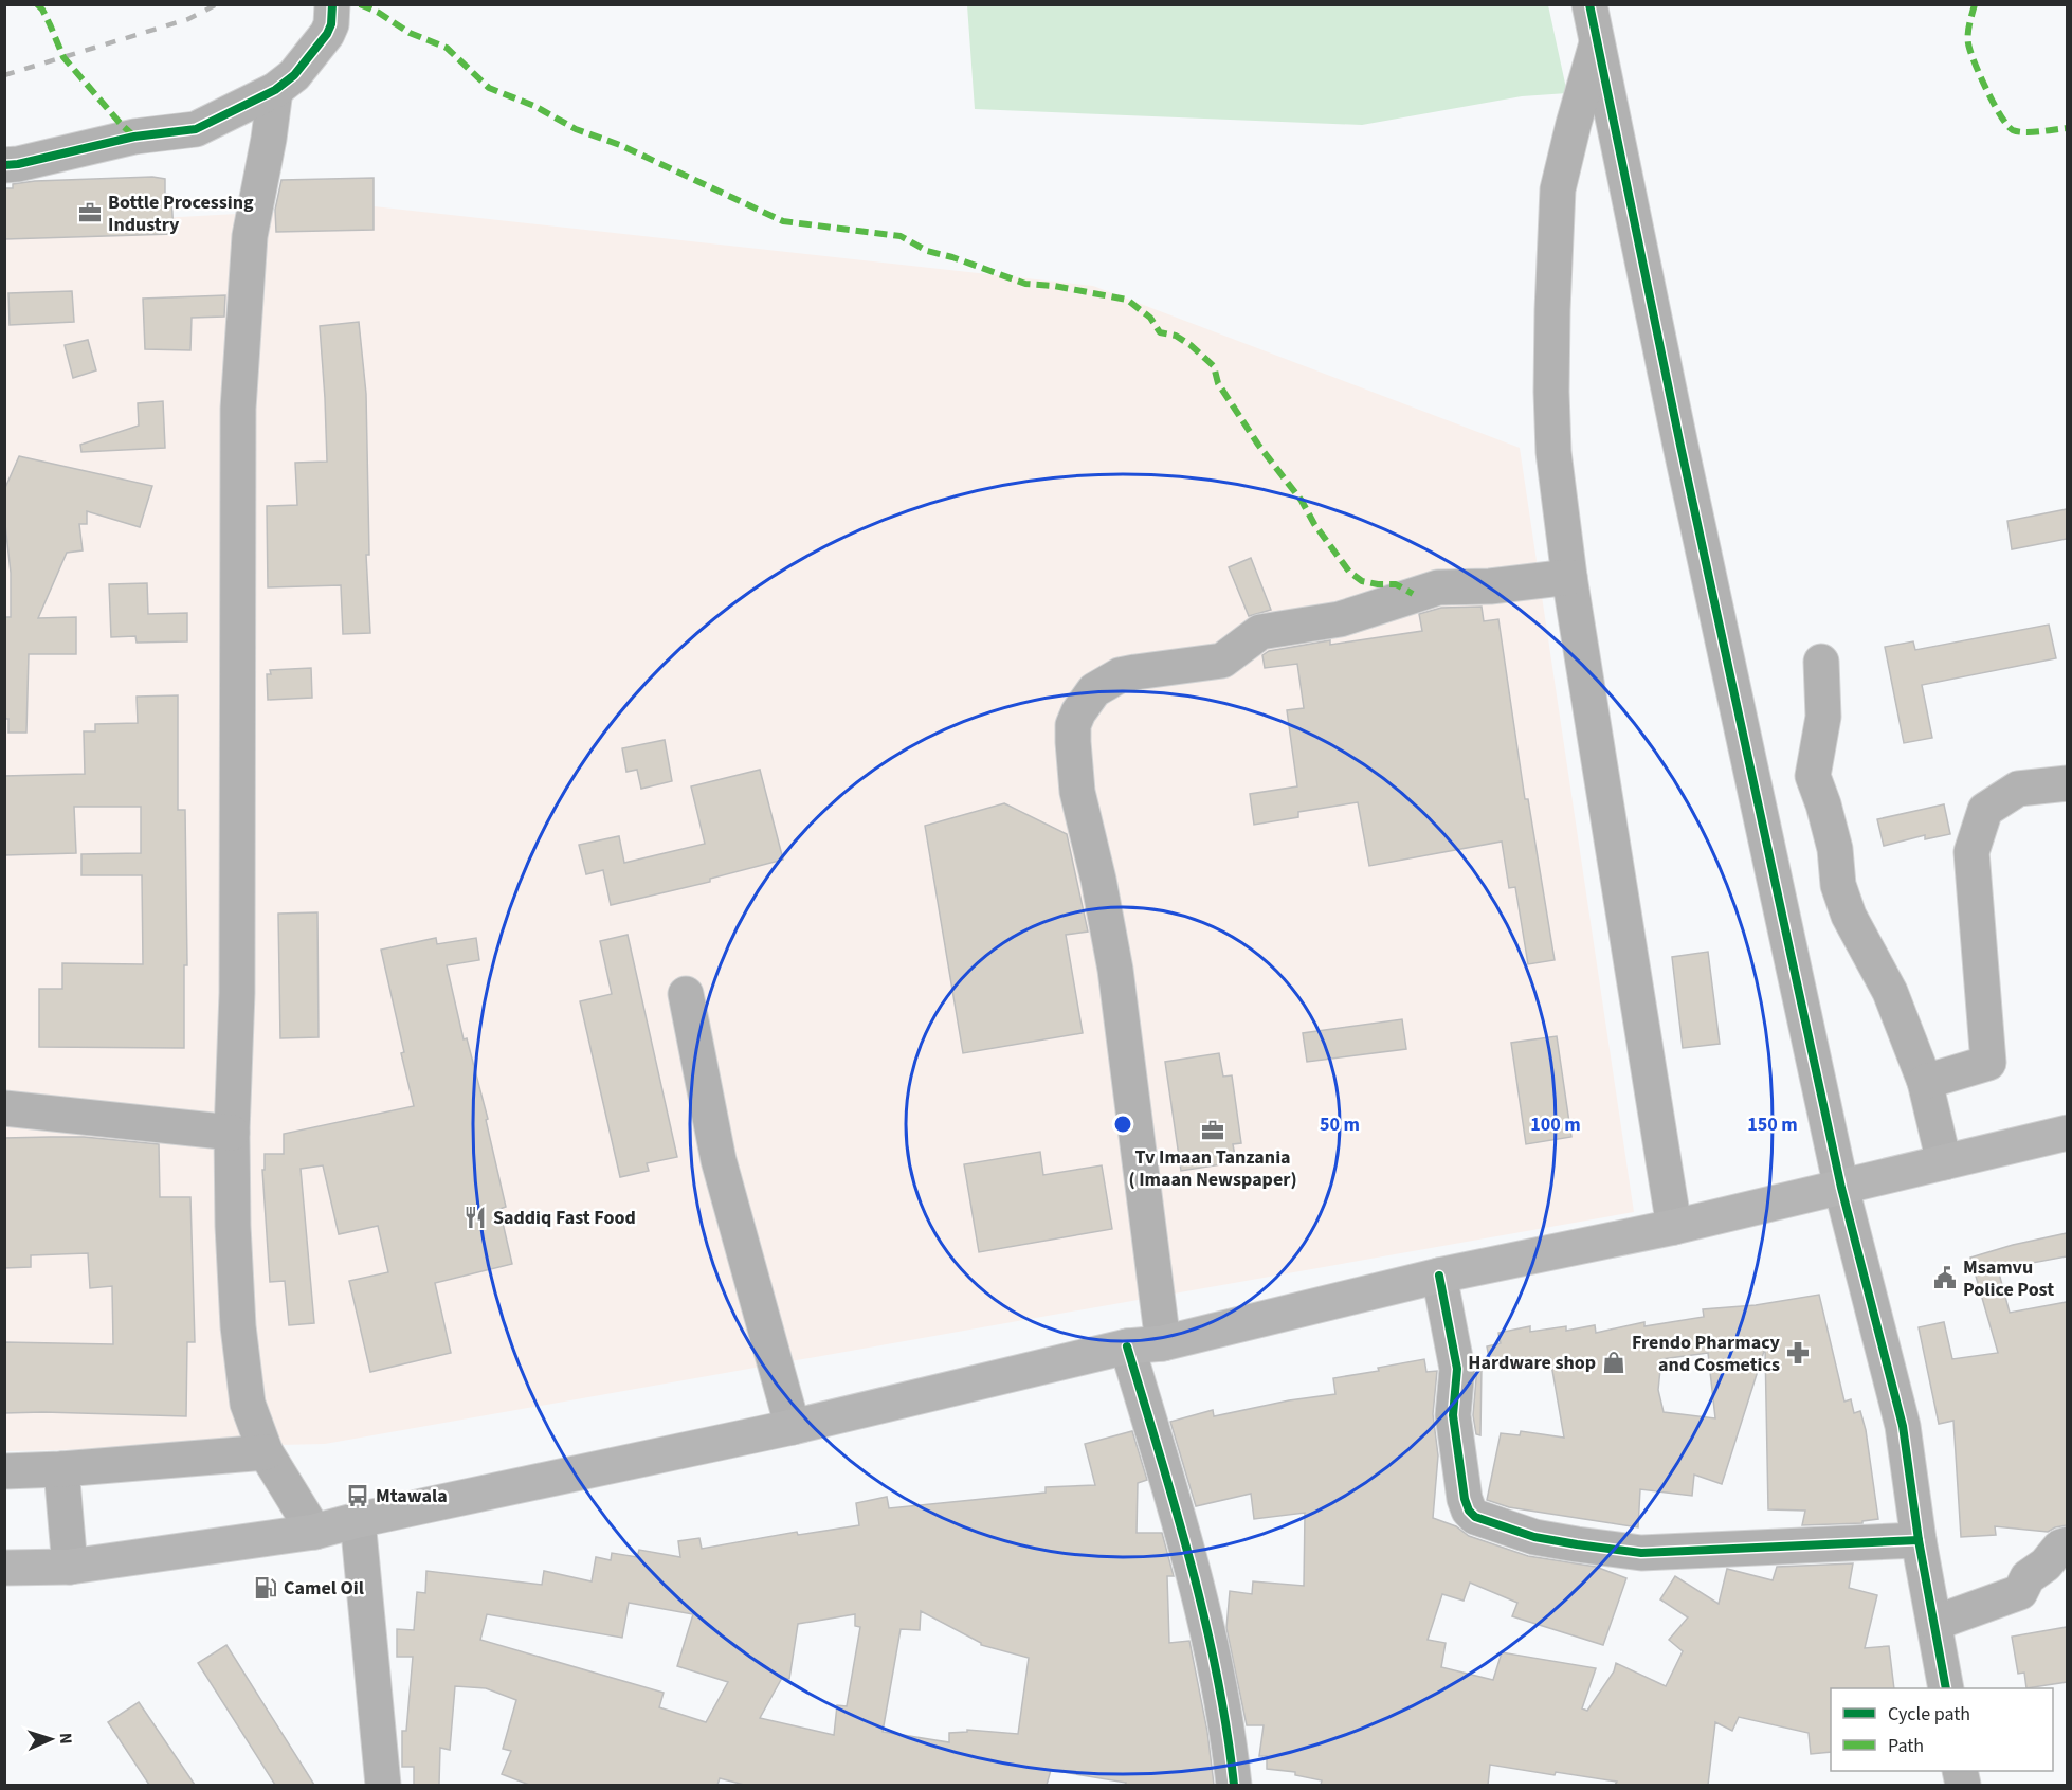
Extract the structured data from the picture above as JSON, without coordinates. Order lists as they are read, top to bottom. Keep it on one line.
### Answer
{"places":{"office":["Bottle Processing Industry","Tv Imaan Tanzania ( Imaan Newspaper)"],"restaurant":["Saddiq Fast Food"],"public building":["Msamvu Police Post"],"pharmacy":["Frendo Pharmacy and Cosmetics"],"shop":["Hardware shop"],"bus stop":["Mtawala"],"fuel station":["Camel Oil"]},"legend":["Cycle path","Path"],"north":"right","rings":["50 m","100 m","150 m"]}
